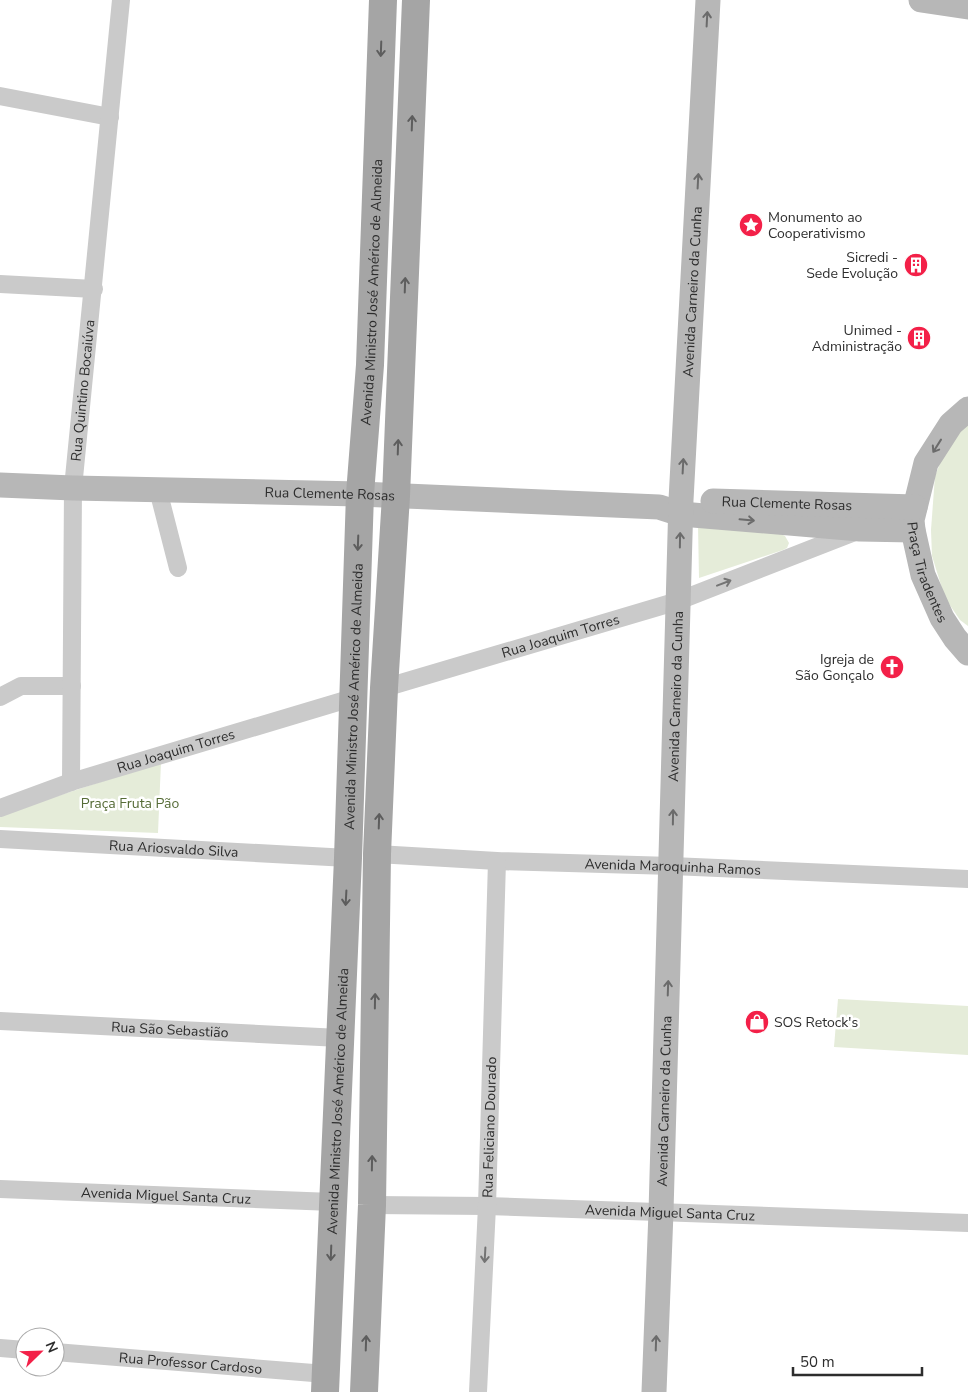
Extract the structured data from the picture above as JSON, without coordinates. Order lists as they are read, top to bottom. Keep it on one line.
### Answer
{"streets":{"main road":["Avenida Ministro José Américo de Almeida"],"street":["Avenida Carneiro da Cunha","Rua Quintino Bocaiúva","Rua Clemente Rosas","Praça Tiradentes","Rua Joaquim Torres","Rua Ariosvaldo Silva","Avenida Maroquinha Ramos","Rua São Sebastião","Rua Feliciano Dourado","Avenida Miguel Santa Cruz","Rua Professor Cardoso"]},"crossings":[["Avenida Ministro José Américo de Almeida","Rua Clemente Rosas"],["Avenida Ministro José Américo de Almeida","Rua Joaquim Torres"],["Avenida Ministro José Américo de Almeida","Rua Ariosvaldo Silva"],["Avenida Ministro José Américo de Almeida","Rua São Sebastião"],["Avenida Ministro José Américo de Almeida","Avenida Miguel Santa Cruz"],["Avenida Ministro José Américo de Almeida","Rua Professor Cardoso"],["Avenida Carneiro da Cunha","Rua Clemente Rosas"],["Avenida Carneiro da Cunha","Rua Joaquim Torres"],["Avenida Carneiro da Cunha","Avenida Maroquinha Ramos"],["Avenida Carneiro da Cunha","Avenida Miguel Santa Cruz"],["Rua Quintino Bocaiúva","Rua Clemente Rosas"],["Rua Quintino Bocaiúva","Rua Joaquim Torres"],["Rua Clemente Rosas","Praça Tiradentes"],["Rua Clemente Rosas","Rua Joaquim Torres"],["Avenida Maroquinha Ramos","Rua Feliciano Dourado"],["Rua Feliciano Dourado","Avenida Miguel Santa Cruz"]],"one_way":["Avenida Carneiro da Cunha","Praça Tiradentes","Rua Feliciano Dourado"],"parks":["Praça Fruta Pão"],"places":{"place":["Monumento ao Cooperativismo"],"building":["Sicredi - Sede Evolução","Unimed - Administração"],"church":["Igreja de São Gonçalo"],"shop":["SOS Retock's"]},"scale_bar":"50 m","north":"top right"}
